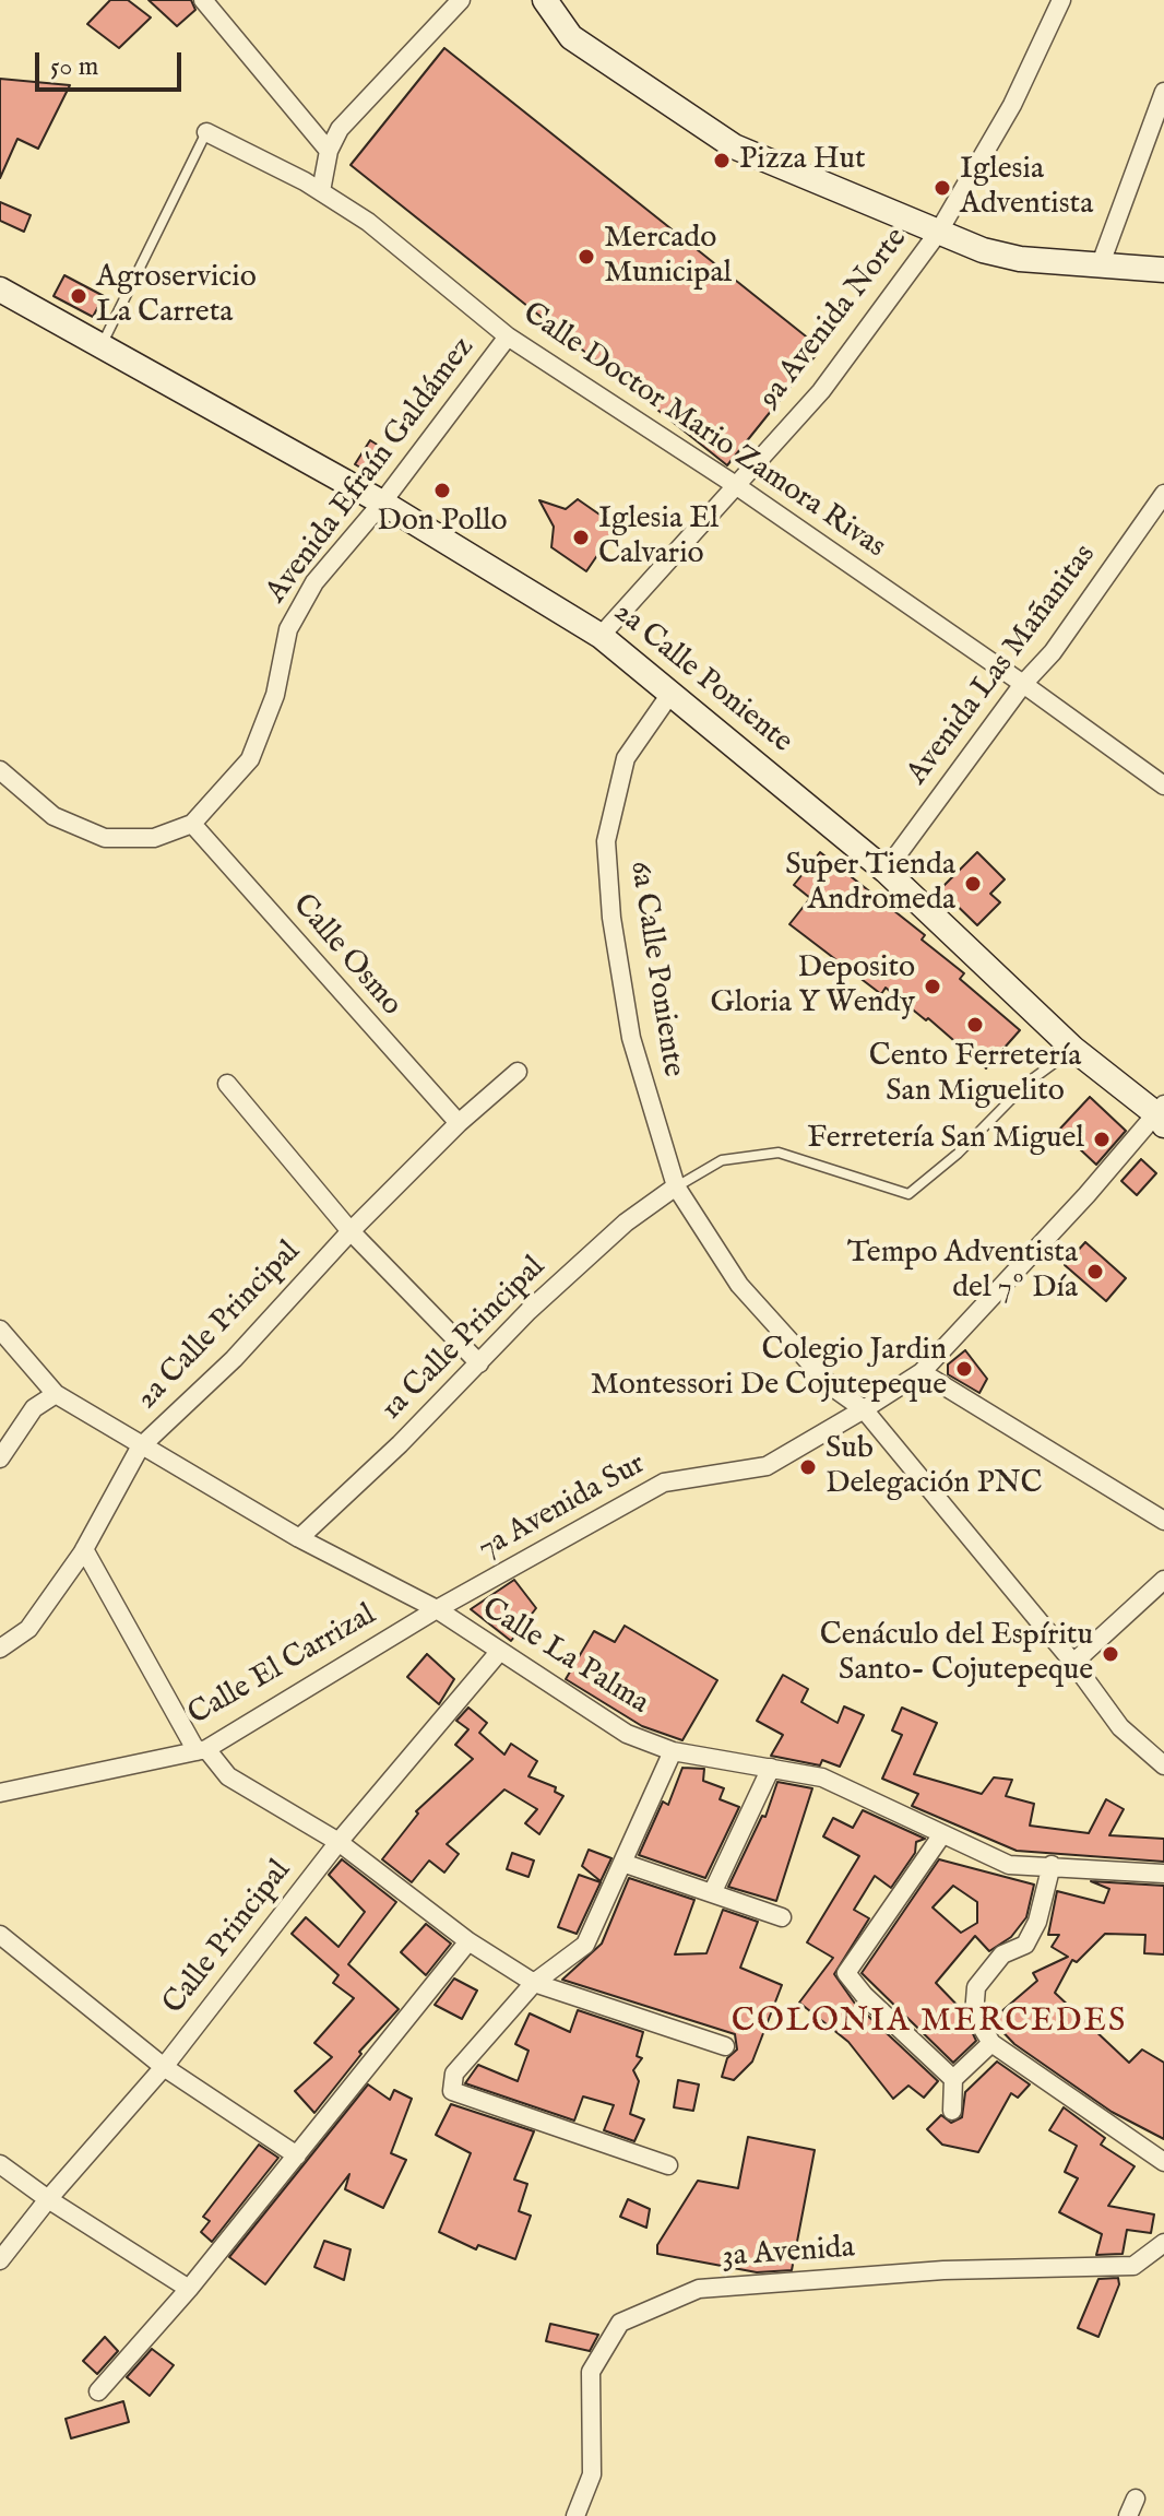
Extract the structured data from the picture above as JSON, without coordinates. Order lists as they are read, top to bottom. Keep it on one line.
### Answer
{"streets":{"street":["9a Avenida Norte","Calle Doctor Mario Zamora Rivas","Avenida Efraín Galdámez","Avenida Las Mañanitas","2a Calle Poniente","Calle Osmo","6a Calle Poniente","2a Calle Principal","1a Calle Principal","7a Avenida Sur","Calle La Palma","Calle El Carrizal","Calle Principal","3a Avenida"]},"crossings":[["9a Avenida Norte","Calle Doctor Mario Zamora Rivas"],["9a Avenida Norte","2a Calle Poniente"],["Calle Doctor Mario Zamora Rivas","Avenida Efraín Galdámez"],["Calle Doctor Mario Zamora Rivas","Avenida Las Mañanitas"],["Avenida Efraín Galdámez","2a Calle Poniente"],["Avenida Efraín Galdámez","Calle Osmo"],["Avenida Las Mañanitas","2a Calle Poniente"],["2a Calle Poniente","6a Calle Poniente"],["2a Calle Poniente","7a Avenida Sur"],["Calle Osmo","2a Calle Principal"],["6a Calle Poniente","1a Calle Principal"],["6a Calle Poniente","7a Avenida Sur"],["2a Calle Principal","Calle La Palma"],["1a Calle Principal","Calle La Palma"],["7a Avenida Sur","Calle La Palma"],["7a Avenida Sur","Calle El Carrizal"],["Calle La Palma","Calle El Carrizal"],["Calle La Palma","Calle Principal"]],"districts":["COLONIA MERCEDES"],"places":["Pizza Hut","Iglesia Adventista","Mercado Municipal","Agroservicio La Carreta","Don Pollo","Iglesia El Calvario","Super Tienda Andromeda","Deposito Gloria Y Wendy","Cento Ferretería San Miguelito","Ferretería San Miguel","Tempo Adventista del 7º Día","Colegio Jardin Montessori De Cojutepeque","Sub Delegación PNC","Cenáculo del Espíritu Santo- Cojutepeque"],"scale_bar":"50 m"}
